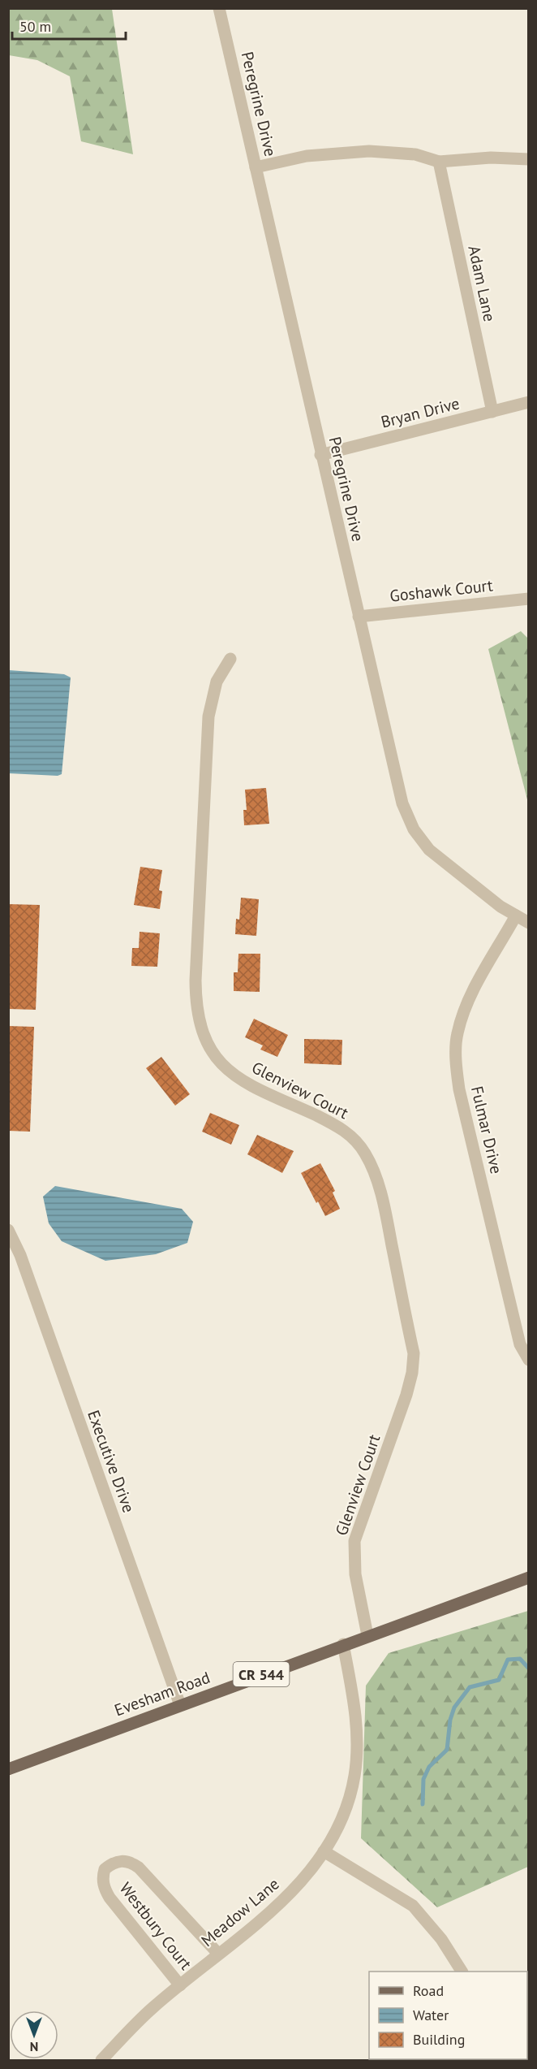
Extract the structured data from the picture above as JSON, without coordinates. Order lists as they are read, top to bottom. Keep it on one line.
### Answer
{"streets":{"main road":["CR 544","Evesham Road"],"street":["Peregrine Drive","Adam Lane","Bryan Drive","Goshawk Court","Glenview Court","Fulmar Drive","Executive Drive","Meadow Lane","Westbury Court"]},"crossings":[["Peregrine Drive","Bryan Drive"],["Peregrine Drive","Goshawk Court"],["Peregrine Drive","Fulmar Drive"],["Adam Lane","Bryan Drive"],["Glenview Court","Evesham Road"],["Executive Drive","Evesham Road"],["Evesham Road","Meadow Lane"],["Meadow Lane","Westbury Court"]],"legend":["Road","Water","Building"],"scale_bar":"50 m","north":"bottom"}
